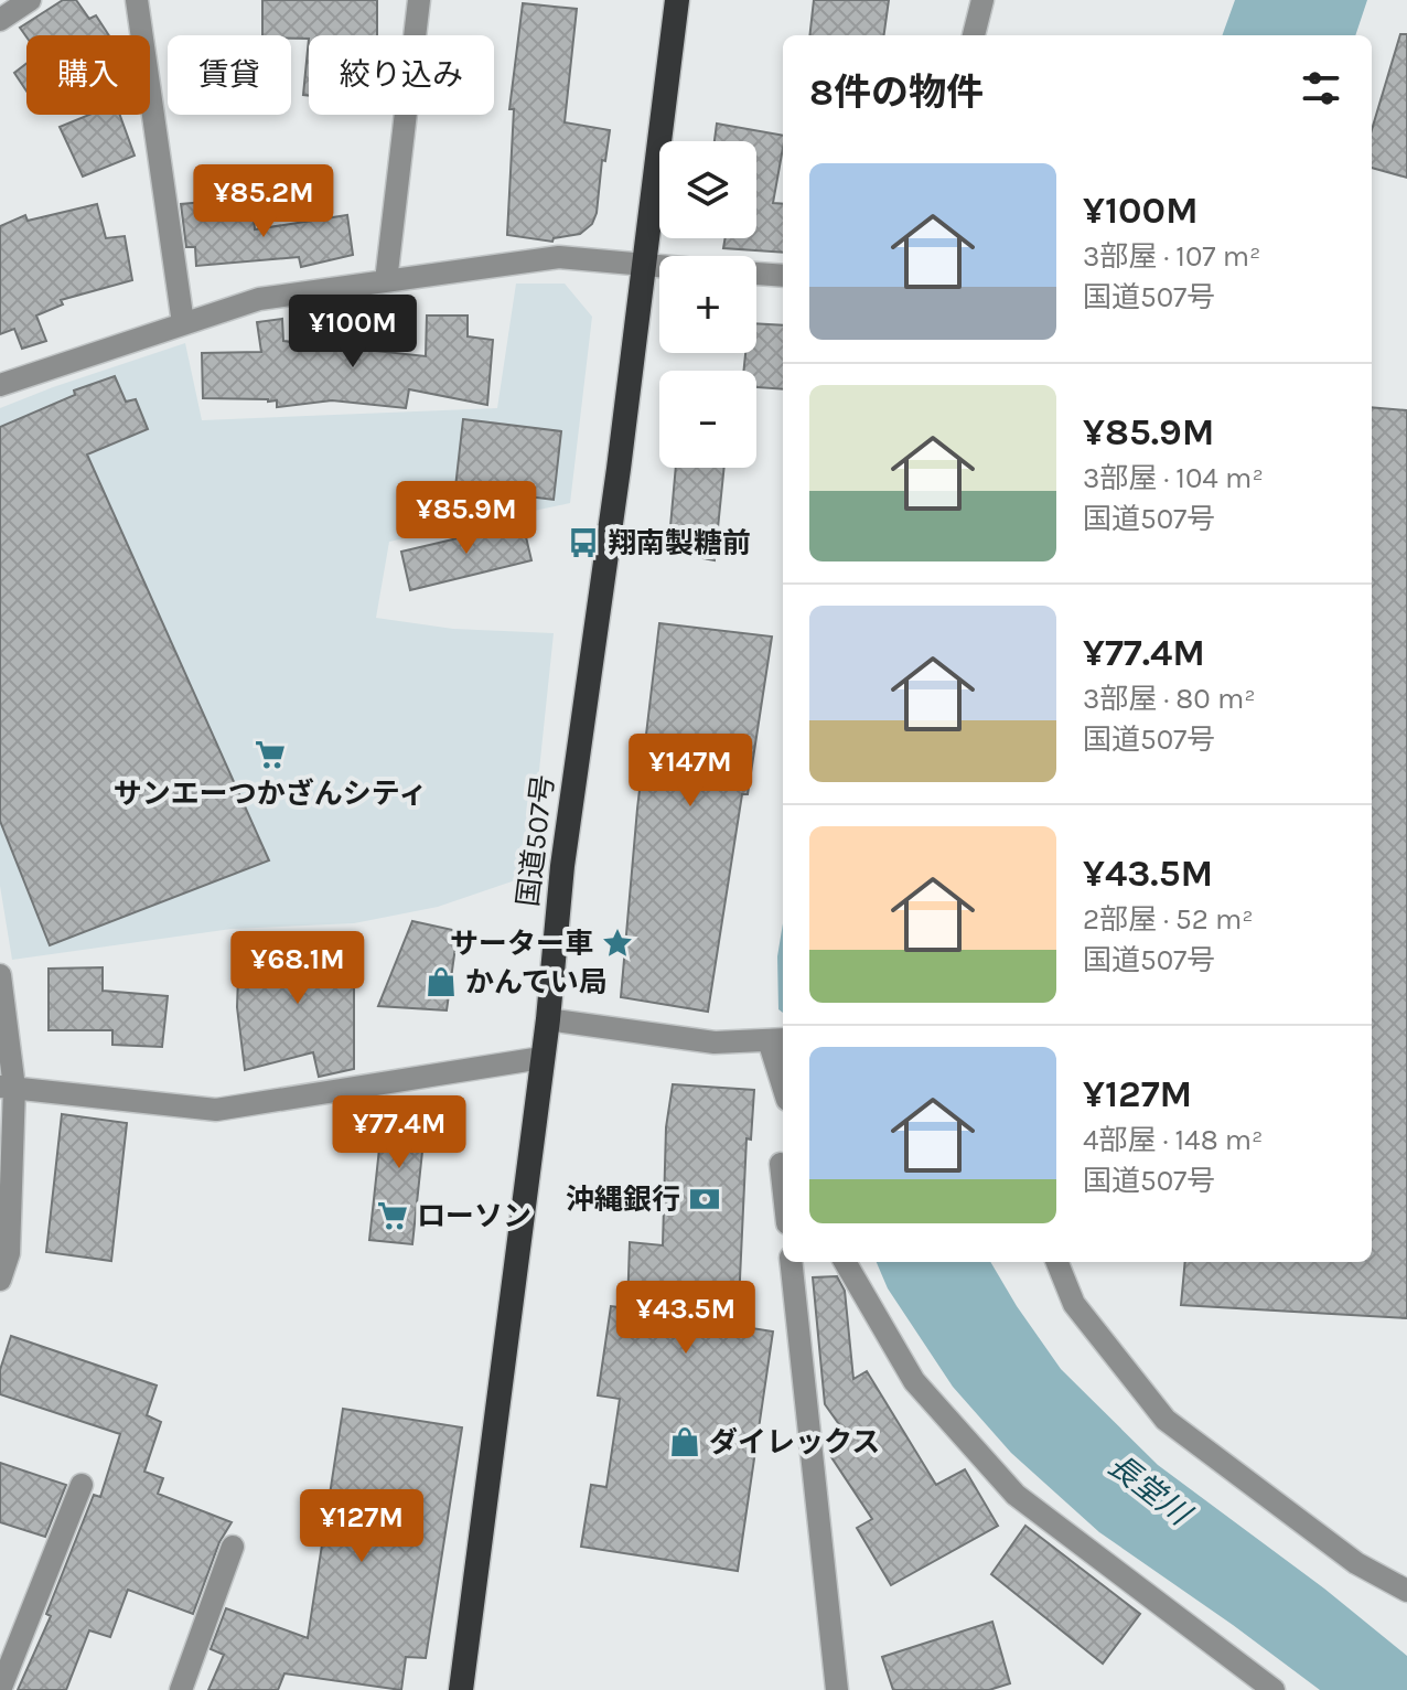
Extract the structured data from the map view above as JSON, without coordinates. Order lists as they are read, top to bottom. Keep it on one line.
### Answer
{"streets":{"highway":["国道507号"]},"water":["長堂川"],"places":{"bus stop":["翔南製糖前"],"supermarket":["サンエーつかざんシティ","ローソン"],"place":["サーター車"],"shop":["かんてい局","ダイレックス"],"bank":["沖縄銀行"]},"page":{"chip":["購入","賃貸","絞り込み"],"heading":"8件の物件","map_buttons":["+","−"],"list":[{"name":"¥100M","note":"3部屋 · 107 m² · 国道507号"},{"name":"¥85.9M","note":"3部屋 · 104 m² · 国道507号"},{"name":"¥77.4M","note":"3部屋 · 80 m² · 国道507号"},{"name":"¥43.5M","note":"2部屋 · 52 m² · 国道507号"},{"name":"¥127M","note":"4部屋 · 148 m² · 国道507号"}],"price":["¥85.2M","¥100M","¥85.9M","¥147M","¥68.1M","¥77.4M","¥43.5M","¥127M"]}}
